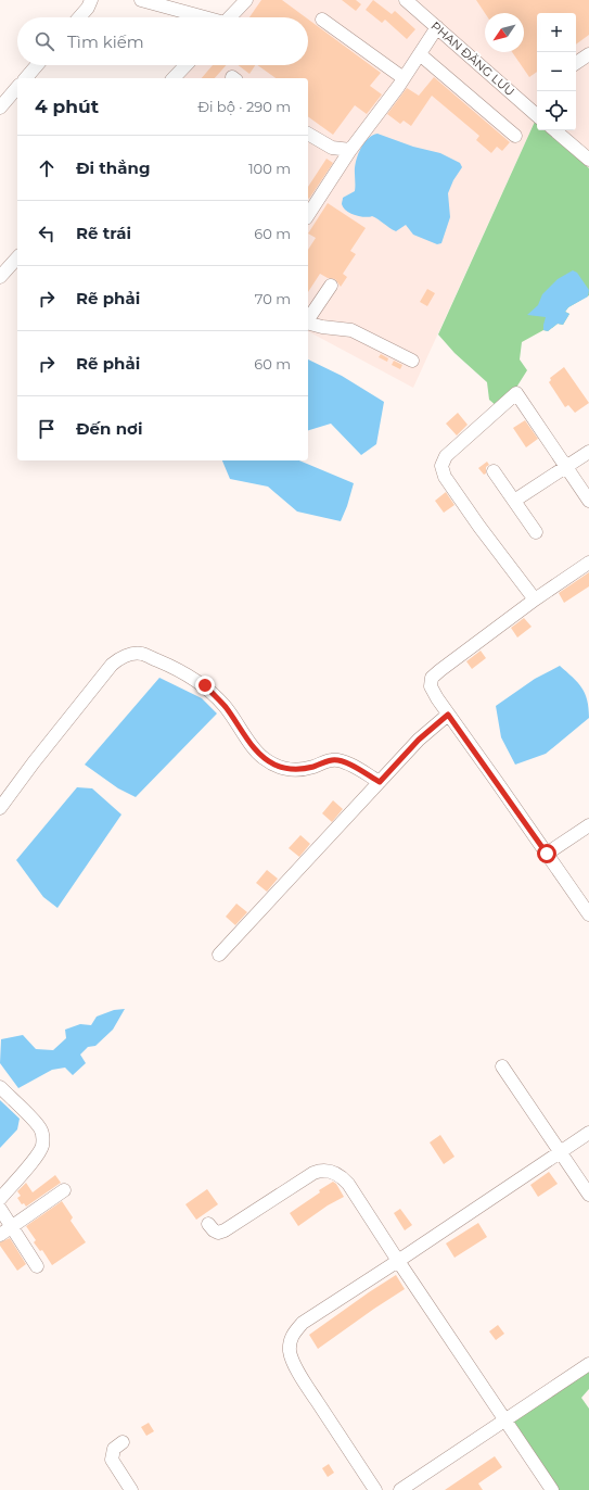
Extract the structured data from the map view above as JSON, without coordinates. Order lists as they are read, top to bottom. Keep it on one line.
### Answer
{"streets":{"street":["PHAN ĐĂNG LƯU"]},"north":"bottom left","page":{"map_buttons":["+","−"],"search":"Tìm kiếm","heading":["4 phút","Đi bộ · 290 m"],"list":[["Đi thẳng","100 m"],["Rẽ trái","60 m"],["Rẽ phải","70 m"],["Rẽ phải","60 m"],"Đến nơi"]}}
